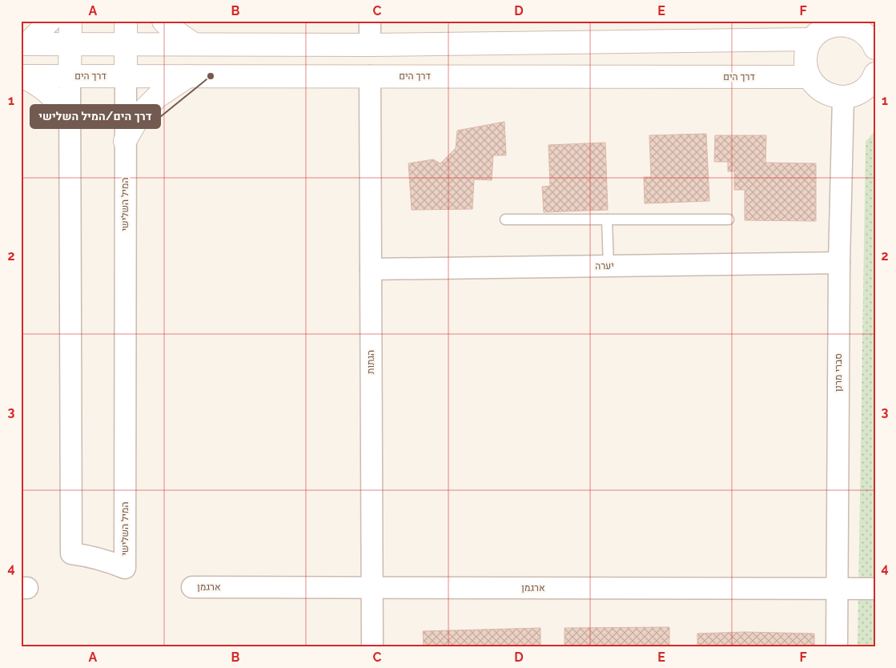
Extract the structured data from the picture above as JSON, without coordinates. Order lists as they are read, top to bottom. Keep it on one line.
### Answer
{"streets":{"street":["דרך הים","המיל השלישי","יערה","הגתות","סברי מרנן","ארגמן"]},"crossings":[["דרך הים","המיל השלישי"],["דרך הים","הגתות"],["יערה","הגתות"],["יערה","סברי מרנן"],["הגתות","ארגמן"],["סברי מרנן","ארגמן"]],"places":["דרך הים/המיל השלישי"],"grid":{"columns":["A","B","C","D","E","F"],"rows":["1","2","3","4"]}}
